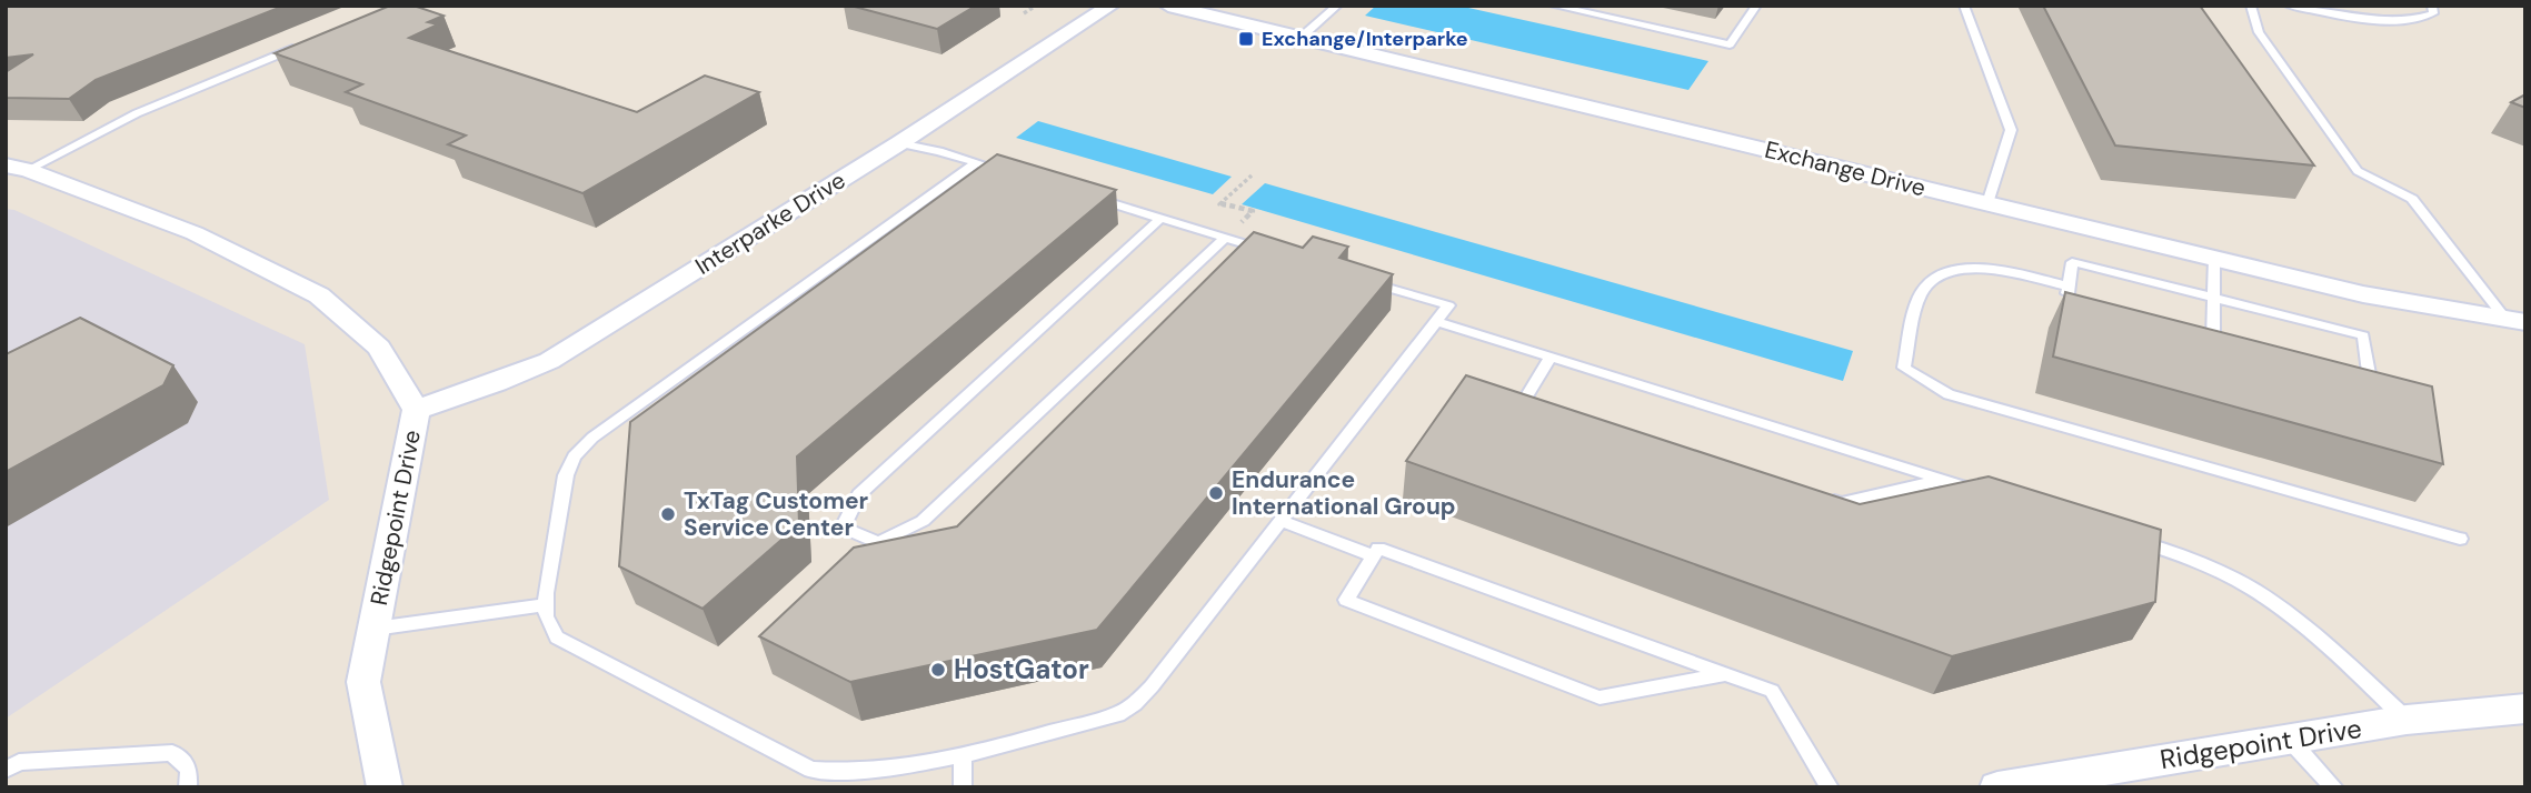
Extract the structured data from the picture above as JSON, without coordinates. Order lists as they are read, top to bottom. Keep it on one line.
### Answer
{"streets":{"street":["Exchange Drive","Interparke Drive","Ridgepoint Drive"]},"crossings":[["Interparke Drive","Ridgepoint Drive"]],"places":{"transit":["Exchange/Interparke"],"other":["Endurance International Group","TxTag Customer Service Center","HostGator"]}}
